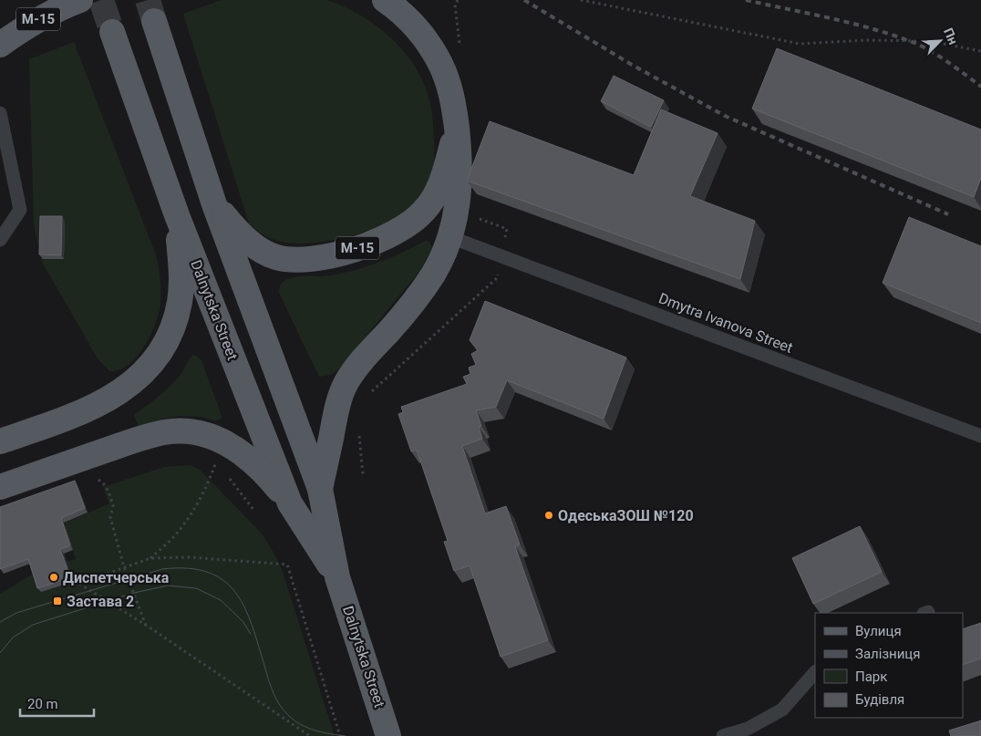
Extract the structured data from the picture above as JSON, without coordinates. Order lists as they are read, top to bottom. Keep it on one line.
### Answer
{"streets":{"main road":["М-15","Dalnytska Street"],"lane":["Dmytra Ivanova Street"]},"crossings":[["М-15","Dalnytska Street"]],"places":{"other":["ОдеськаЗОШ №120","Диспетчерська"],"transit":["Застава 2"]},"legend":["Вулиця","Залізниця","Парк","Будівля"],"scale_bar":"20 m","north":"top right"}
